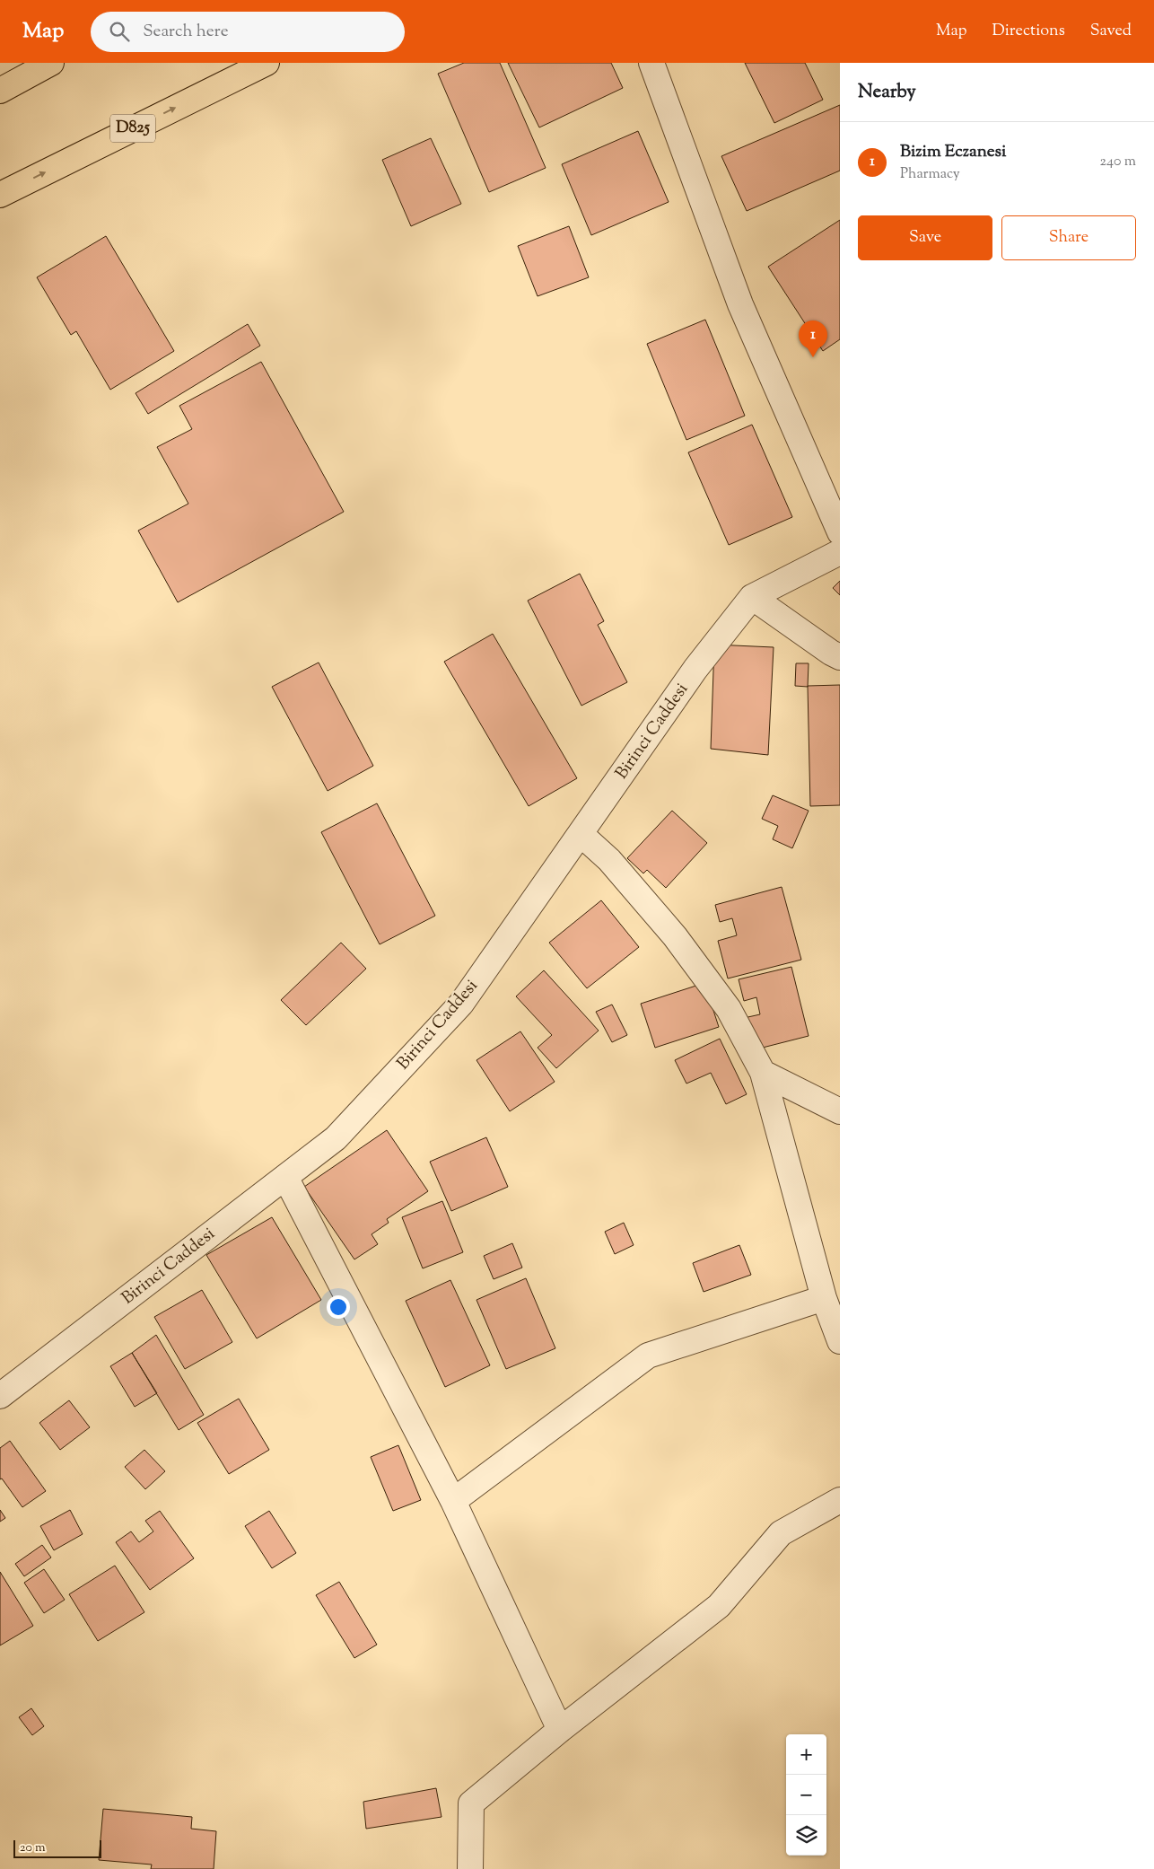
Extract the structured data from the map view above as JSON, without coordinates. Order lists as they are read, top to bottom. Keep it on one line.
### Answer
{"streets":{"highway":["D825"],"street":["Birinci Caddesi"]},"scale_bar":"20 m","page":{"header":"Map","search":"Search here","nav":["Map","Directions","Saved"],"heading":"Nearby","list":[{"mark":"1","name":"Bizim Eczanesi","note":"Pharmacy","value":"240 m"}],"buttons":["Save","Share"],"pins":"1","map_buttons":["+","−"],"scale":"20 m"}}
